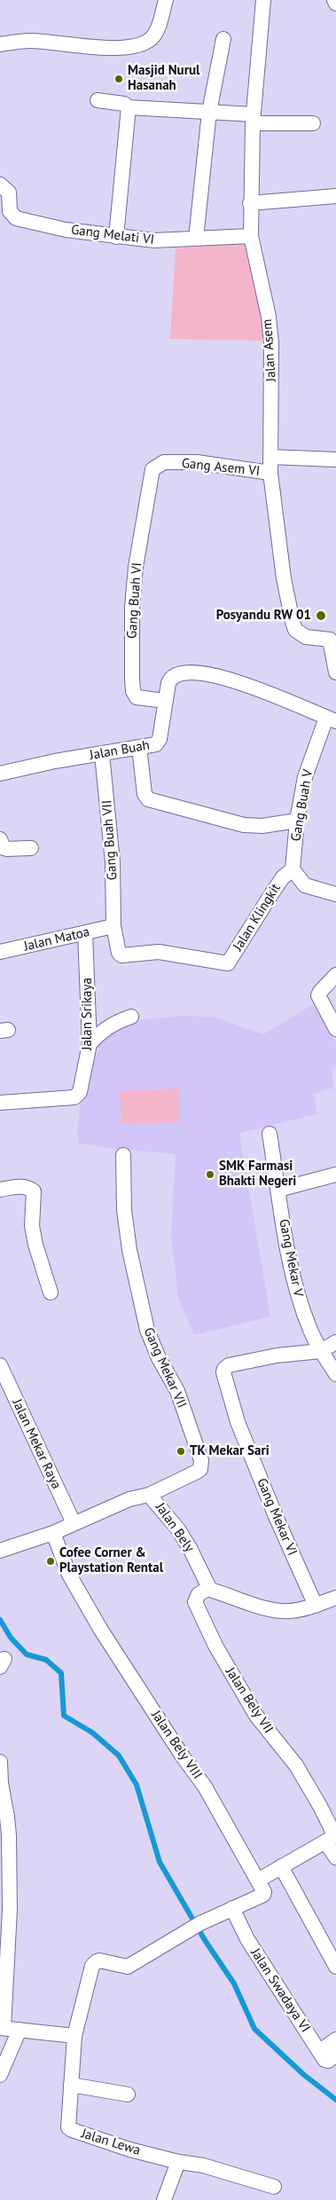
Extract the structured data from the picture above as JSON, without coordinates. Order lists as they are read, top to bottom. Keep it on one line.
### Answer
{"streets":{"street":["Gang Melati VI","Jalan Asem","Gang Asem VI","Gang Buah VI","Jalan Buah","Gang Buah V","Gang Buah VII","Jalan Klingkit","Jalan Matoa","Jalan Srikaya","Gang Mekar V","Gang Mekar VII","Jalan Mekar Raya","Gang Mekar VI","Jalan Bely","Jalan Bely VII","Jalan Bely VIII","Jalan Swadaya VI","Jalan Lewa"]},"crossings":[["Gang Melati VI","Jalan Asem"],["Jalan Asem","Gang Asem VI"],["Gang Asem VI","Gang Buah VI"],["Gang Buah VI","Jalan Buah"],["Jalan Buah","Gang Buah V"],["Jalan Buah","Gang Buah VII"],["Gang Buah V","Jalan Klingkit"],["Gang Buah VII","Jalan Klingkit"],["Gang Buah VII","Jalan Matoa"],["Jalan Klingkit","Jalan Matoa"],["Jalan Matoa","Jalan Srikaya"],["Gang Mekar V","Gang Mekar VI"],["Gang Mekar VII","Jalan Bely"],["Jalan Mekar Raya","Jalan Bely"],["Jalan Bely","Jalan Bely VII"],["Jalan Bely","Jalan Bely VIII"],["Jalan Swadaya VI","Jalan Lewa"]],"places":["Masjid Nurul Hasanah","Posyandu RW 01","SMK Farmasi Bhakti Negeri","TK Mekar Sari","Cofee Corner & Playstation Rental"]}
